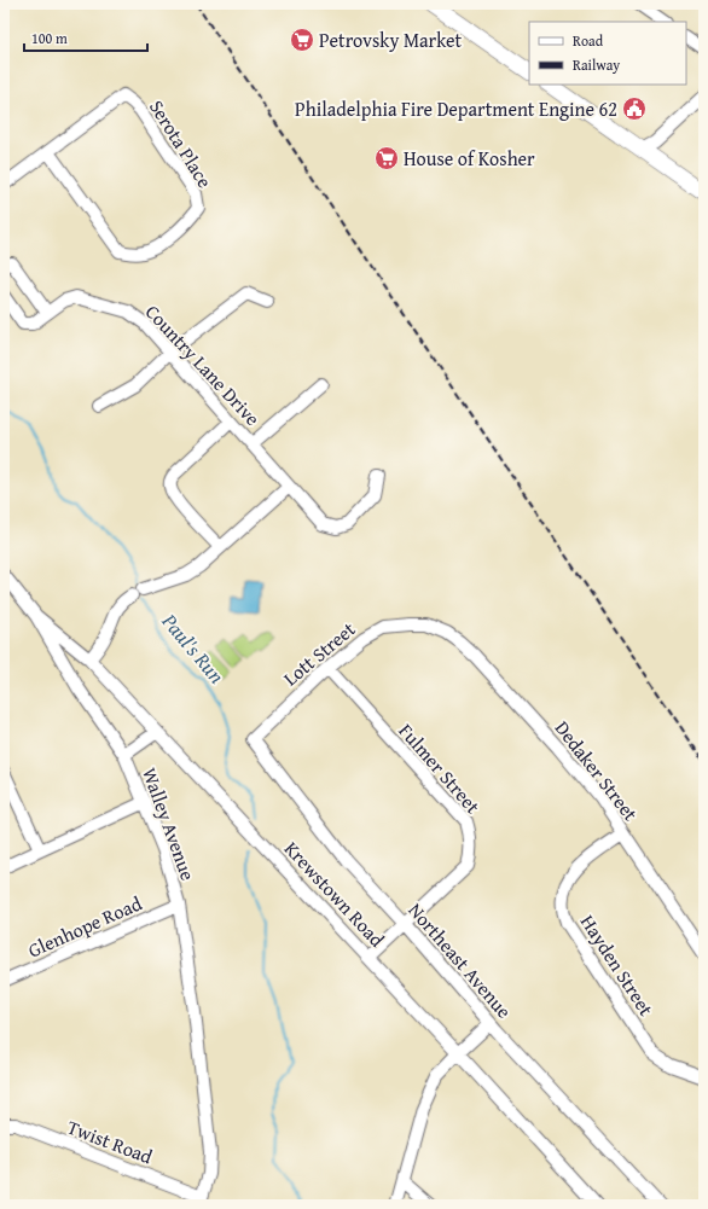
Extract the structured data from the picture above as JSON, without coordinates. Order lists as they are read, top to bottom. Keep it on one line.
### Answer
{"streets":{"street":["Serota Place","Country Lane Drive","Lott Street","Fulmer Street","Dedaker Street","Walley Avenue","Krewstown Road","Glenhope Road","Northeast Avenue","Hayden Street","Twist Road"]},"crossings":[["Lott Street","Fulmer Street"],["Lott Street","Dedaker Street"],["Lott Street","Northeast Avenue"],["Fulmer Street","Krewstown Road"],["Fulmer Street","Northeast Avenue"],["Dedaker Street","Hayden Street"],["Walley Avenue","Krewstown Road"],["Walley Avenue","Glenhope Road"],["Walley Avenue","Twist Road"]],"water":["Paul's Run"],"places":{"supermarket":["Petrovsky Market","House of Kosher"],"public building":["Philadelphia Fire Department Engine 62"]},"legend":["Road","Railway"],"scale_bar":"100 m"}
